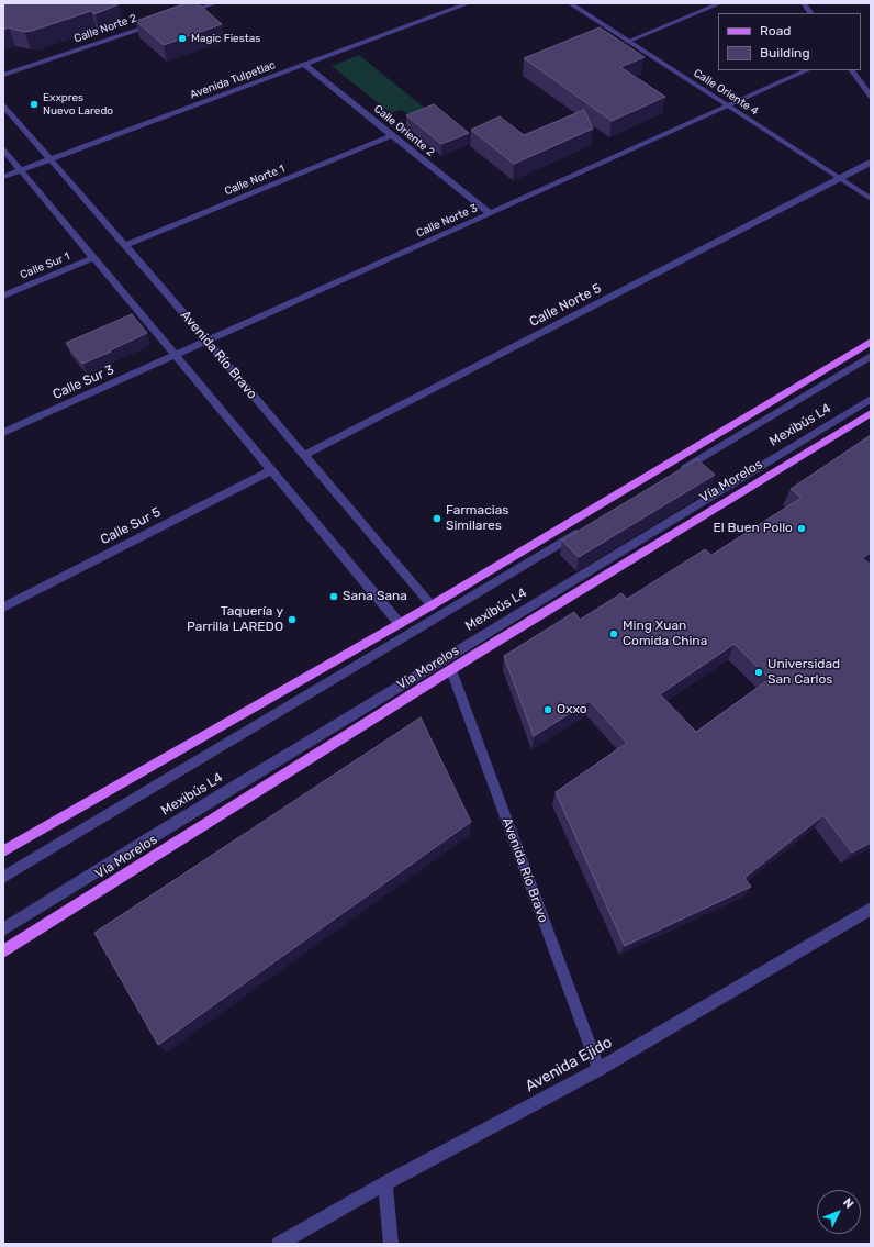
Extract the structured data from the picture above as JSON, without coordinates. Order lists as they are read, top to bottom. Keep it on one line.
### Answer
{"streets":{"main road":["Vía Morelos"],"street":["Calle Norte 2","Avenida Tulpetlac","Calle Oriente 4","Calle Oriente 2","Calle Norte 1","Calle Norte 3","Calle Sur 1","Calle Norte 5","Avenida Río Bravo","Calle Sur 3","Mexibús L4","Calle Sur 5","Avenida Ejido"]},"crossings":[["Avenida Tulpetlac","Calle Oriente 2"],["Avenida Tulpetlac","Avenida Río Bravo"],["Calle Oriente 4","Calle Norte 3"],["Calle Oriente 4","Calle Norte 5"],["Calle Oriente 2","Calle Norte 1"],["Calle Oriente 2","Calle Norte 3"],["Calle Norte 1","Avenida Río Bravo"],["Calle Norte 3","Avenida Río Bravo"],["Calle Norte 3","Calle Sur 3"],["Calle Norte 5","Avenida Río Bravo"],["Avenida Río Bravo","Vía Morelos"],["Avenida Río Bravo","Avenida Ejido"]],"places":["Magic Fiestas","Exxpres Nuevo Laredo","Farmacias Similares","El Buen Pollo","Sana Sana","Taquería y Parrilla LAREDO","Ming Xuan Comida China","Universidad San Carlos","Oxxo"],"legend":["Road","Building"],"north":"top right"}
